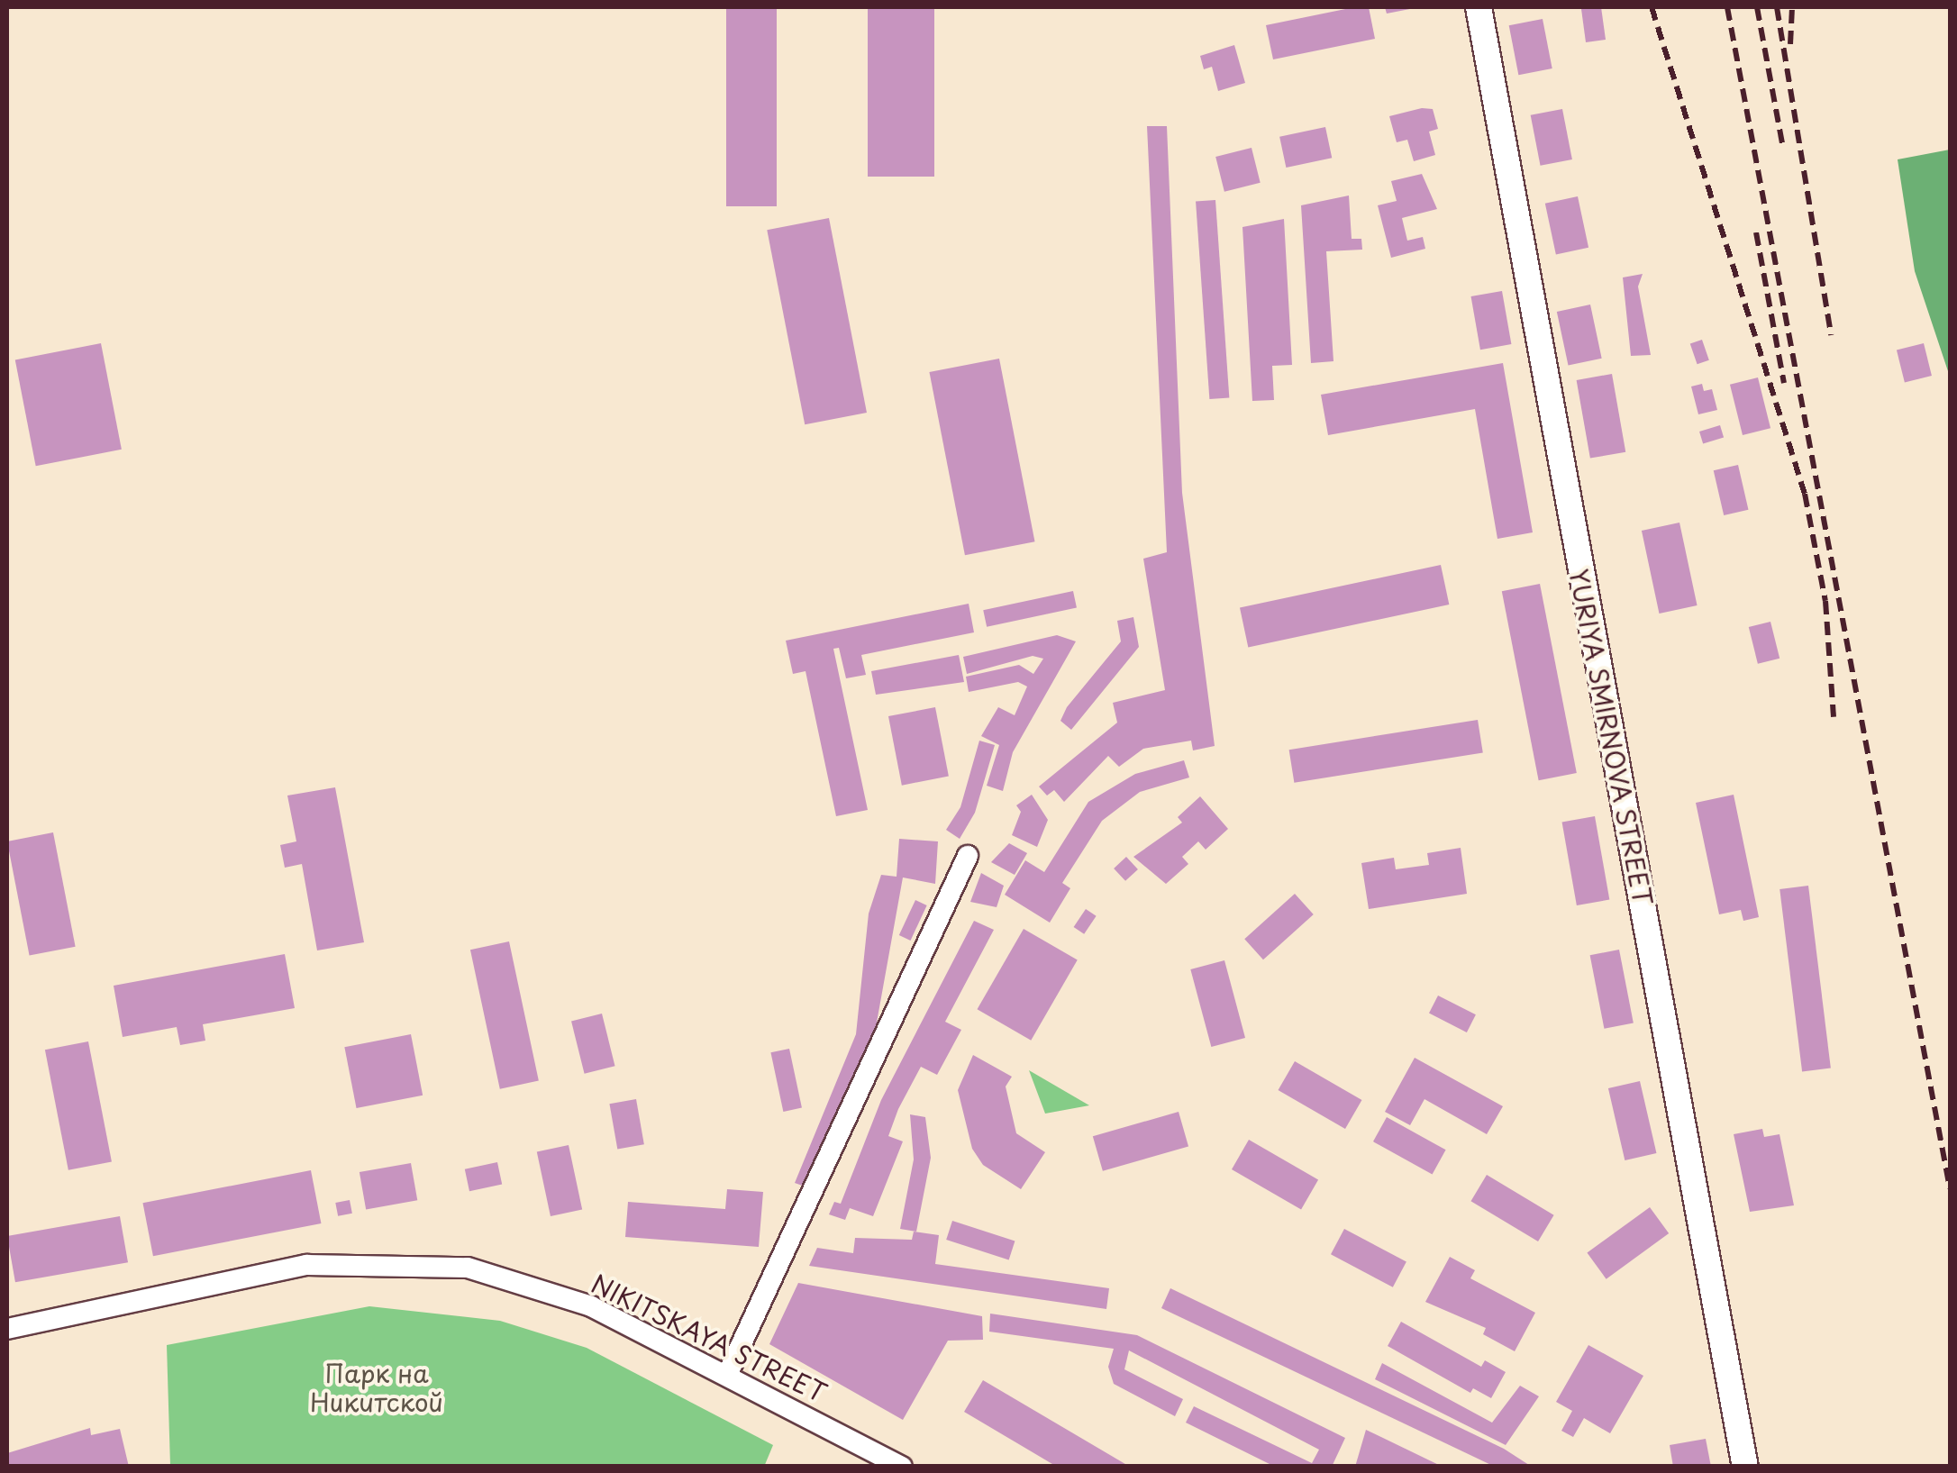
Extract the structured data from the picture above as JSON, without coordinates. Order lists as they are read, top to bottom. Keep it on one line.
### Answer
{"streets":{"main road":["YURIYA SMIRNOVA STREET"],"street":["NIKITSKAYA STREET"]},"parks":["Парк на Никитской"]}
